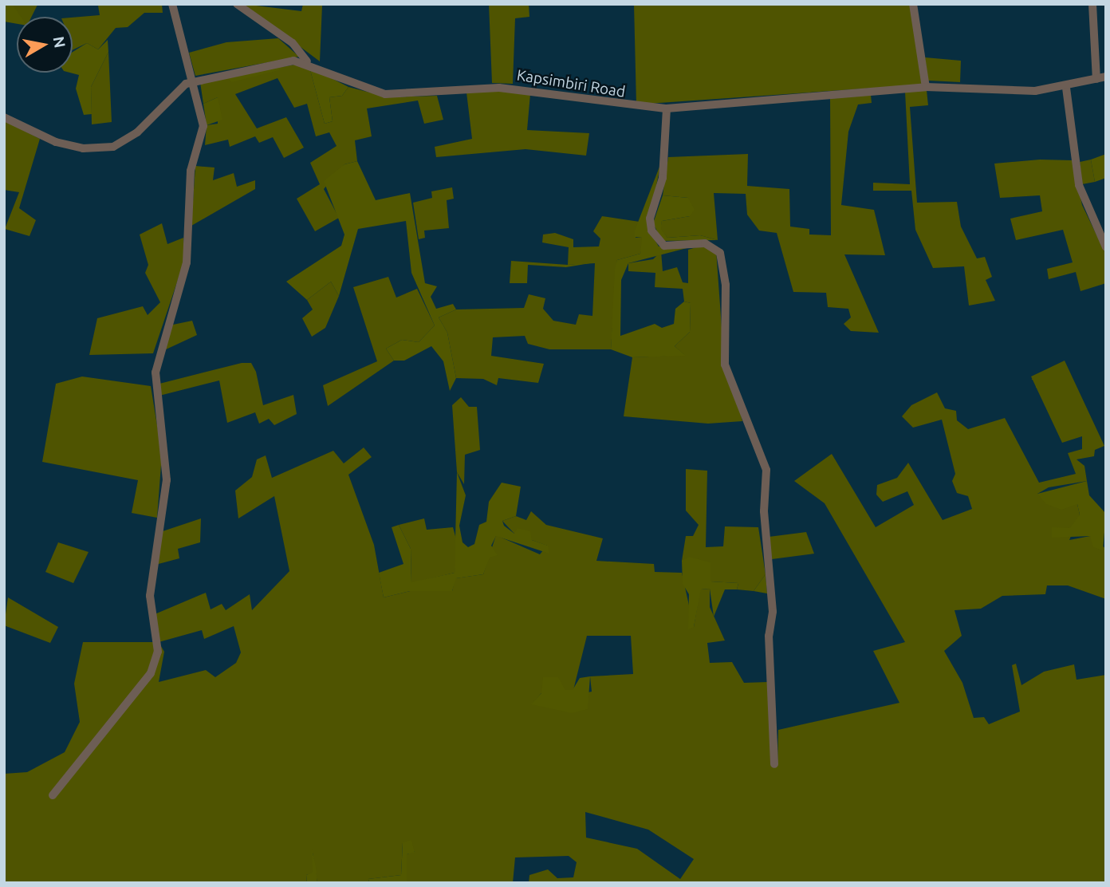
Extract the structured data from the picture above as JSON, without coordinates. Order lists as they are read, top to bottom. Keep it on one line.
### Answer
{"streets":{"street":["Kapsimbiri Road"]},"north":"right"}
